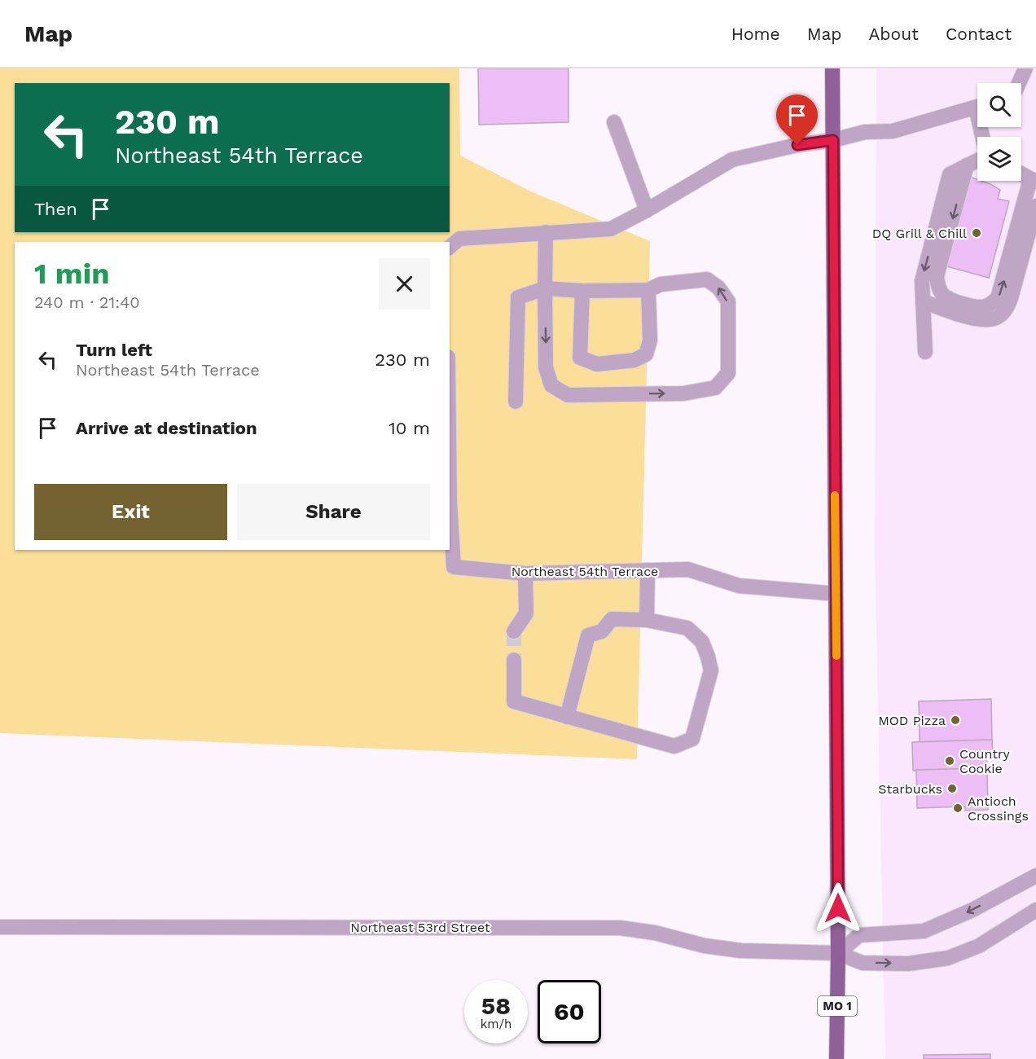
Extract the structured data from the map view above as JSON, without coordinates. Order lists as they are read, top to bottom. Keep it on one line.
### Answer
{"streets":{"main road":["MO 1"],"street":["Northeast 54th Terrace","Northeast 53rd Street"]},"crossings":[["Northeast 54th Terrace","MO 1"],["Northeast 53rd Street","MO 1"]],"places":["DQ Grill & Chill","MOD Pizza","Country Cookie","Starbucks","Antioch Crossings"],"page":{"header":"Map","nav":["Home","Map","About","Contact"],"turn":["230 m","Northeast 54th Terrace"],"then":"Then","heading":["1 min","240 m · 21:40"],"list":[{"name":"Turn left","note":"Northeast 54th Terrace","value":"230 m"},{"name":"Arrive at destination","value":"10 m"}],"buttons":["Exit","Share"],"speed":"58 km/h","limit":"60"}}
